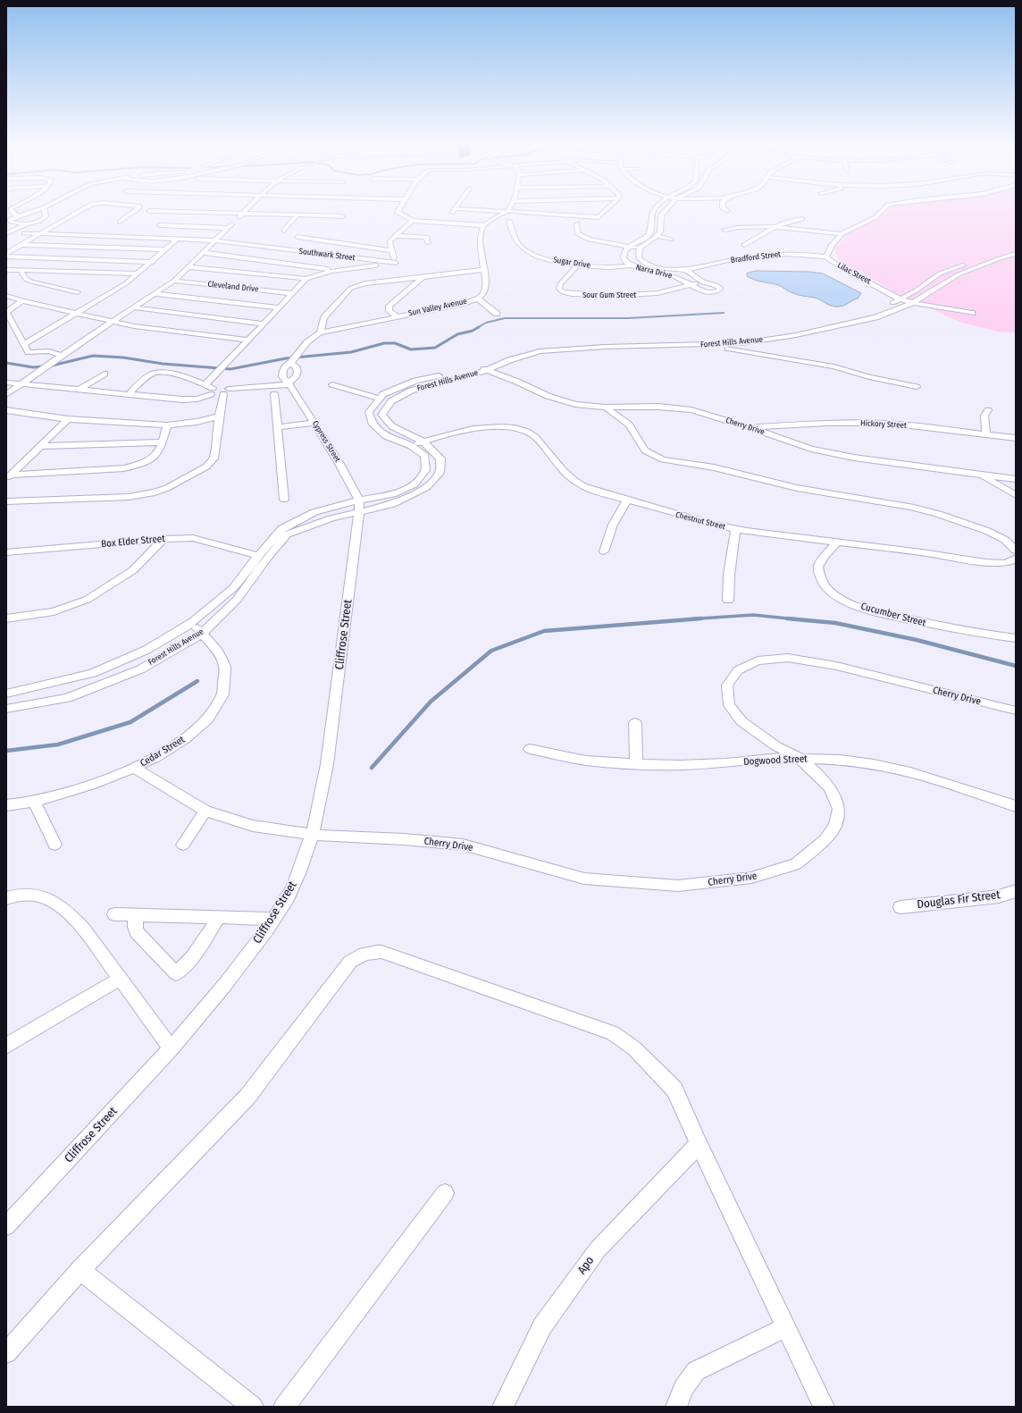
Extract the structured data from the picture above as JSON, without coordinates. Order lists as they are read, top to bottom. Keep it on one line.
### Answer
{"streets":{"street":["Southwark Street","Bradford Street","Sugar Drive","Narra Drive","Lilac Street","Cleveland Drive","Sour Gum Street","Sun Valley Avenue","Forest Hills Avenue","Hickory Street","Cherry Drive","Cypress Street","Chestnut Street","Box Elder Street","Cucumber Street","Cliffrose Street","Cedar Street","Dogwood Street","Douglas Fir Street","Apo"]},"crossings":[["Bradford Street","Narra Drive"],["Bradford Street","Lilac Street"],["Sugar Drive","Narra Drive"],["Sugar Drive","Sour Gum Street"],["Lilac Street","Forest Hills Avenue"],["Sun Valley Avenue","Cypress Street"],["Forest Hills Avenue","Cherry Drive"],["Forest Hills Avenue","Cypress Street"],["Forest Hills Avenue","Chestnut Street"],["Forest Hills Avenue","Box Elder Street"],["Forest Hills Avenue","Cliffrose Street"],["Forest Hills Avenue","Cedar Street"],["Hickory Street","Cherry Drive"],["Cherry Drive","Cliffrose Street"],["Cherry Drive","Cedar Street"],["Cherry Drive","Dogwood Street"],["Cypress Street","Cliffrose Street"],["Chestnut Street","Cucumber Street"]]}
